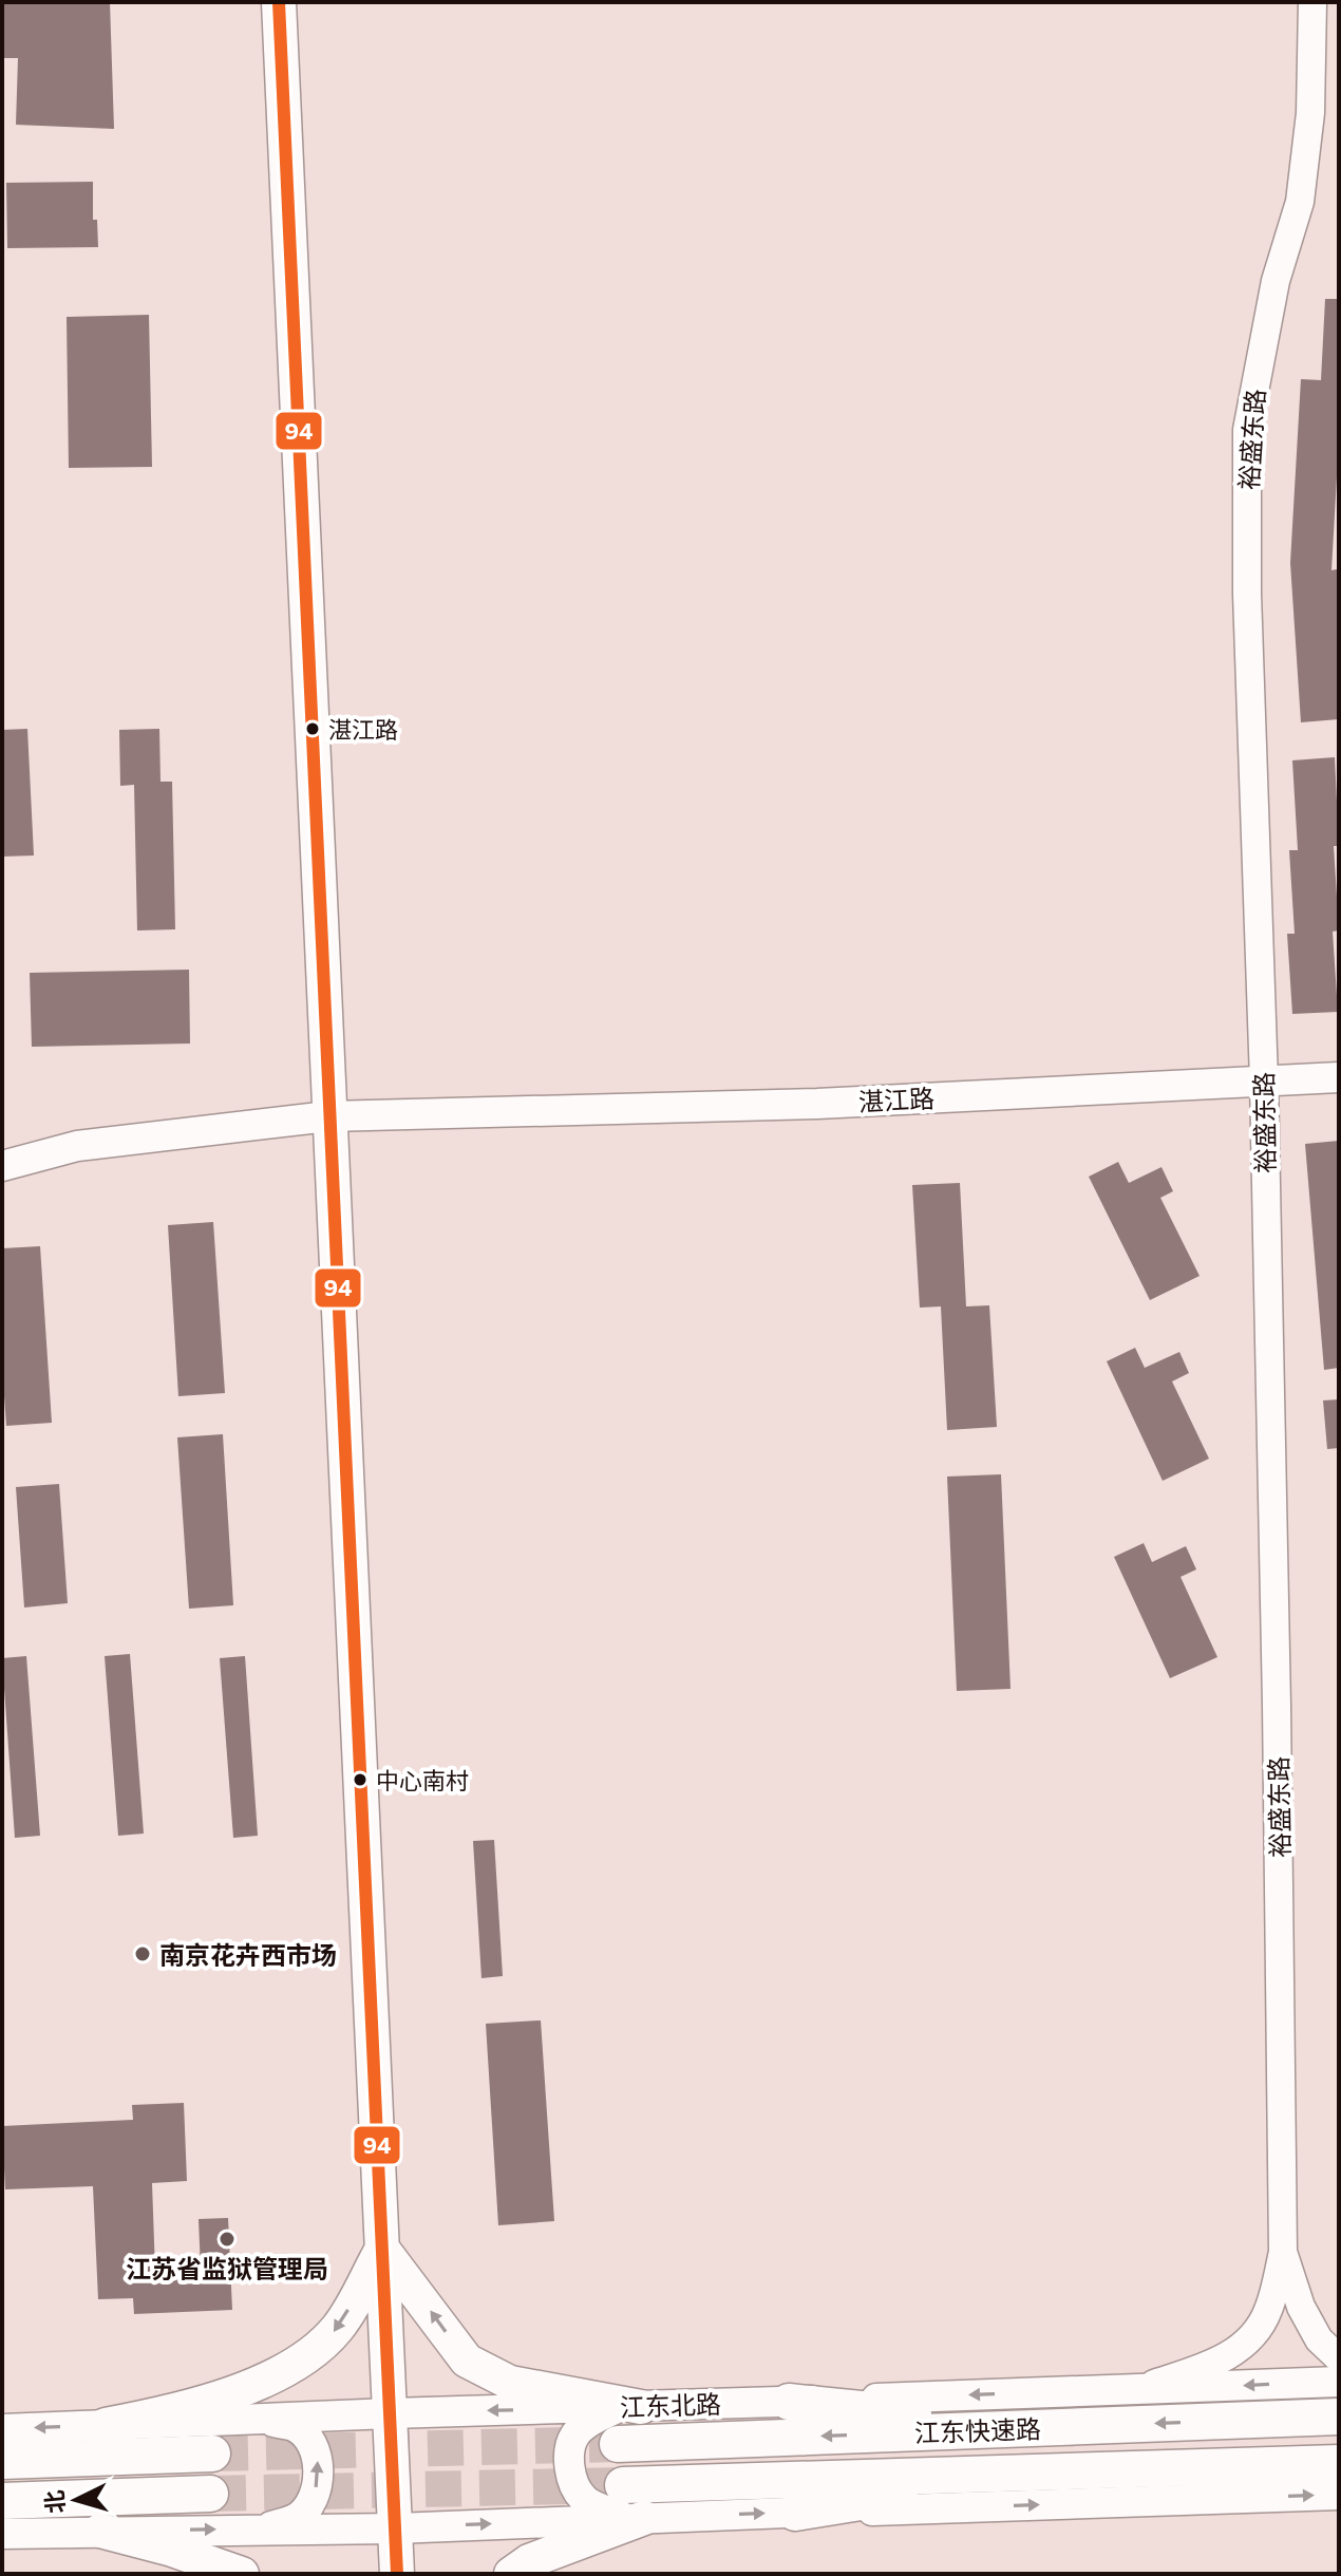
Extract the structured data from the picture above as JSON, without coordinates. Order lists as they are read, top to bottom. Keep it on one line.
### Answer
{"streets":{"highway":["江东快速路"],"main road":["湛江路","江东北路"],"street":["裕盛东路"]},"crossings":[["裕盛东路","湛江路"],["裕盛东路","江东北路"]],"places":["湛江路","中心南村","南京花卉西市场","江苏省监狱管理局"],"lines":["transit line 94"],"north":"left"}
